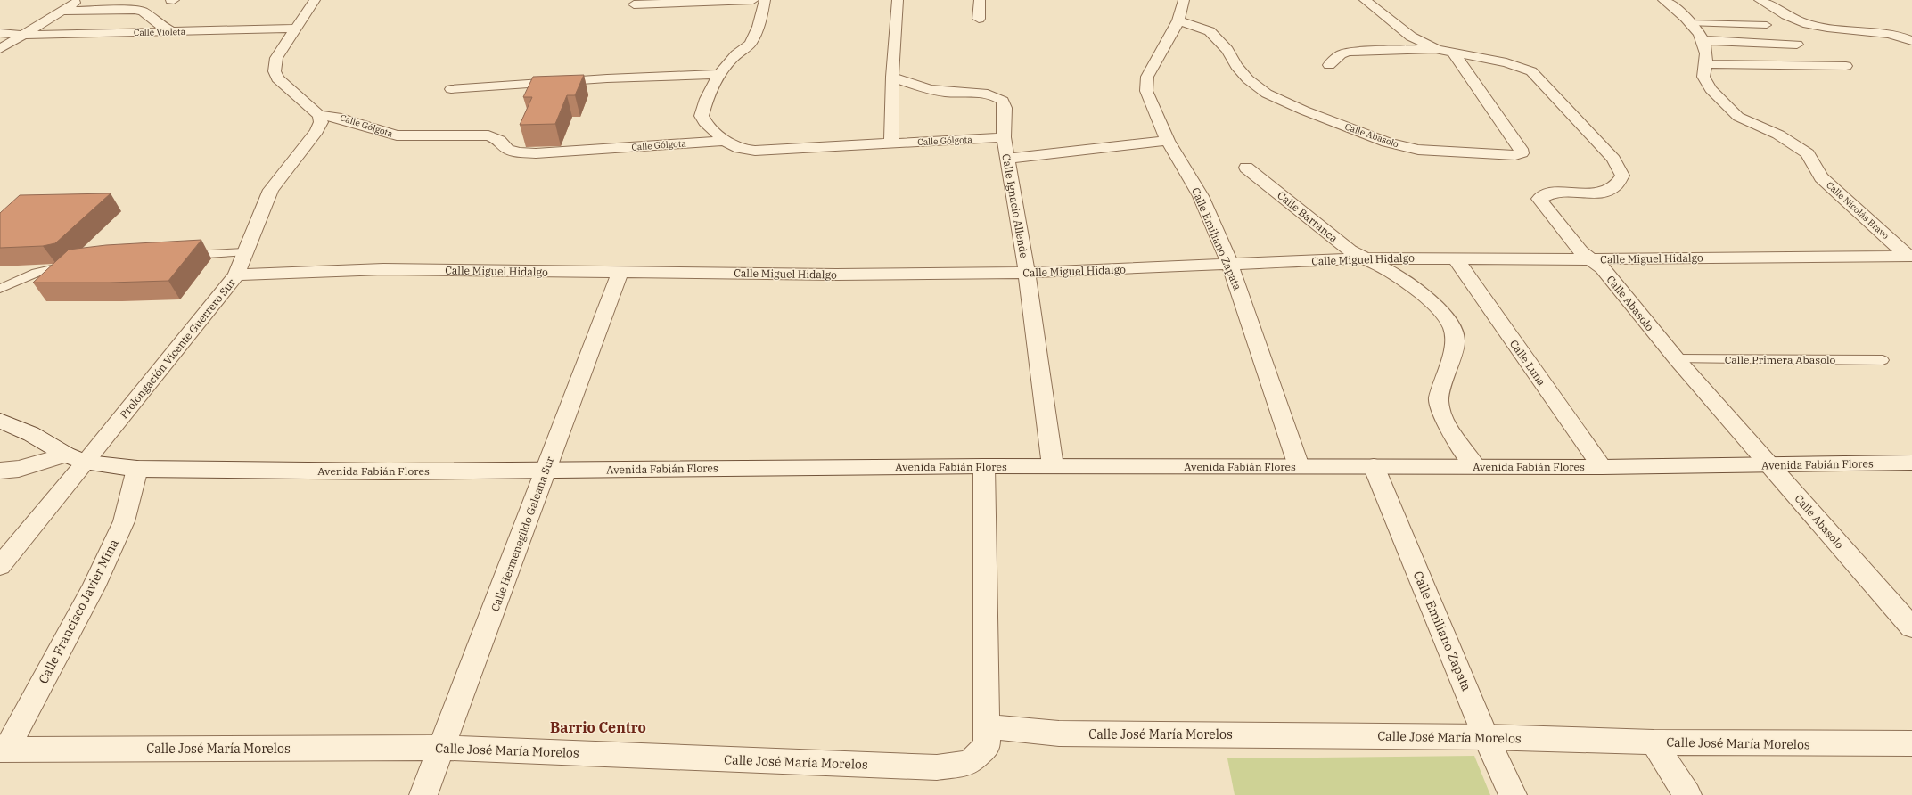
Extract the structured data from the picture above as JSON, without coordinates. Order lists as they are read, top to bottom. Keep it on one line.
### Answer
{"streets":{"street":["Calle Violeta","Calle Gólgota","Calle Abasolo","Calle Ignacio Allende","Calle Nicolás Bravo","Calle Barranca","Calle Emiliano Zapata","Calle Miguel Hidalgo","Prolongación Vicente Guerrero Sur","Calle Luna","Avenida Fabián Flores","Calle Hermenegildo Galeana Sur","Calle Francisco Javier Mina","Calle José María Morelos"],"lane":["Calle Primera Abasolo"]},"crossings":[["Calle Gólgota","Calle Ignacio Allende"],["Calle Gólgota","Prolongación Vicente Guerrero Sur"],["Calle Abasolo","Calle Emiliano Zapata"],["Calle Abasolo","Calle Miguel Hidalgo"],["Calle Abasolo","Calle Primera Abasolo"],["Calle Abasolo","Avenida Fabián Flores"],["Calle Ignacio Allende","Calle Miguel Hidalgo"],["Calle Ignacio Allende","Avenida Fabián Flores"],["Calle Nicolás Bravo","Calle Miguel Hidalgo"],["Calle Barranca","Calle Miguel Hidalgo"],["Calle Barranca","Avenida Fabián Flores"],["Calle Emiliano Zapata","Calle Miguel Hidalgo"],["Calle Emiliano Zapata","Avenida Fabián Flores"],["Calle Emiliano Zapata","Calle José María Morelos"],["Calle Miguel Hidalgo","Prolongación Vicente Guerrero Sur"],["Calle Miguel Hidalgo","Calle Luna"],["Calle Miguel Hidalgo","Calle Hermenegildo Galeana Sur"],["Prolongación Vicente Guerrero Sur","Avenida Fabián Flores"],["Calle Luna","Avenida Fabián Flores"],["Avenida Fabián Flores","Calle Hermenegildo Galeana Sur"],["Avenida Fabián Flores","Calle Francisco Javier Mina"],["Avenida Fabián Flores","Calle José María Morelos"],["Calle Hermenegildo Galeana Sur","Calle José María Morelos"],["Calle Francisco Javier Mina","Calle José María Morelos"]],"districts":["Barrio Centro"]}
